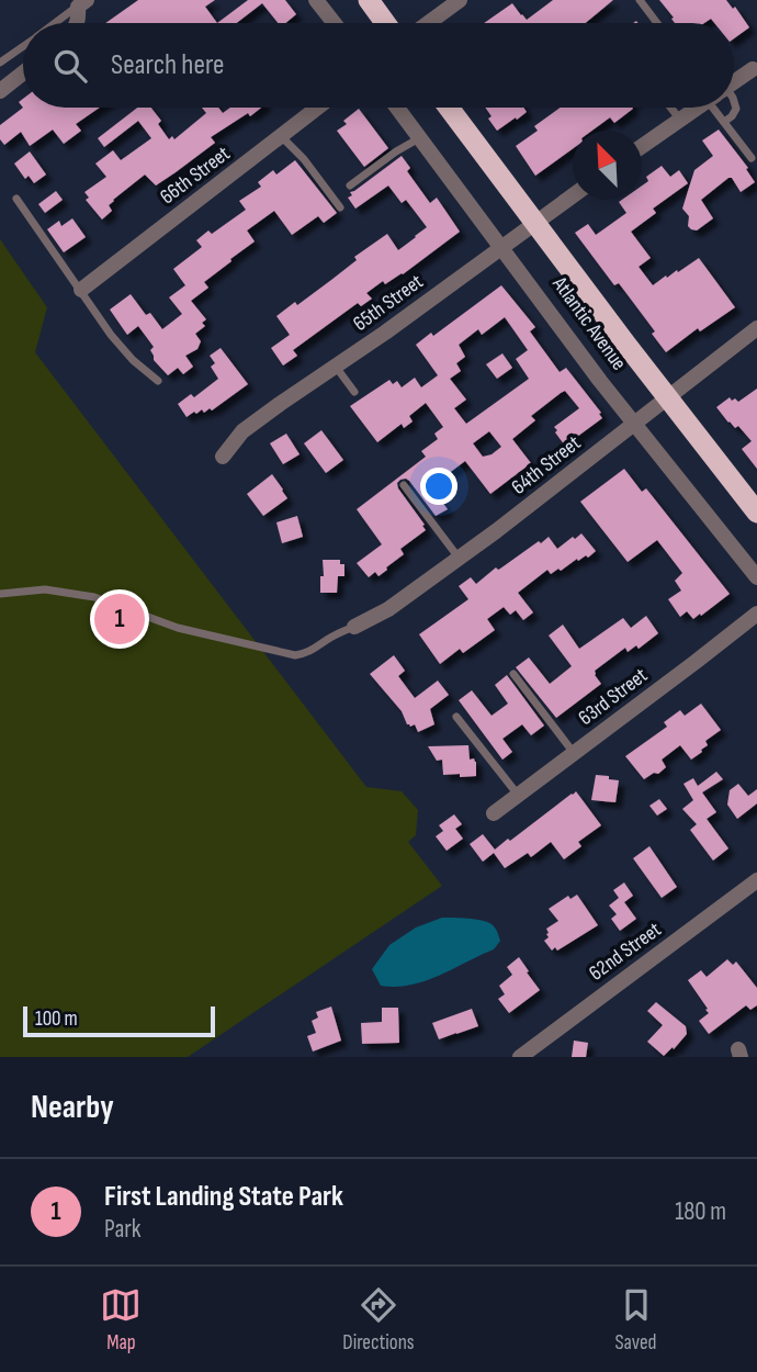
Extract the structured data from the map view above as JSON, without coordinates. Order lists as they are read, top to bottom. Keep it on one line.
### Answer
{"streets":{"highway":["Atlantic Avenue"],"street":["66th Street","65th Street","64th Street","63rd Street","62nd Street"]},"crossings":[["65th Street","Atlantic Avenue"],["Atlantic Avenue","64th Street"]],"scale_bar":"100 m","north":"top left","page":{"search":"Search here","pins":"1","scale":"100 m","heading":"Nearby","list":[{"mark":"1","name":"First Landing State Park","note":"Park","value":"180 m"}],"nav":["Map","Directions","Saved"]}}
